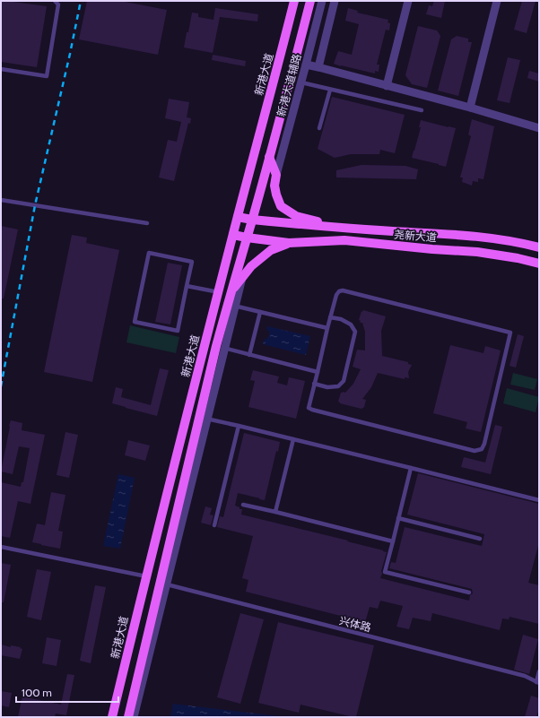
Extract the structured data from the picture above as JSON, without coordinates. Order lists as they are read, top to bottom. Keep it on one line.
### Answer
{"streets":{"main road":["新港大道","尧新大道"],"street":["新港大道辅路"],"lane":["兴体路"]},"crossings":[["新港大道","尧新大道"],["新港大道辅路","尧新大道"]],"scale_bar":"100 m"}
